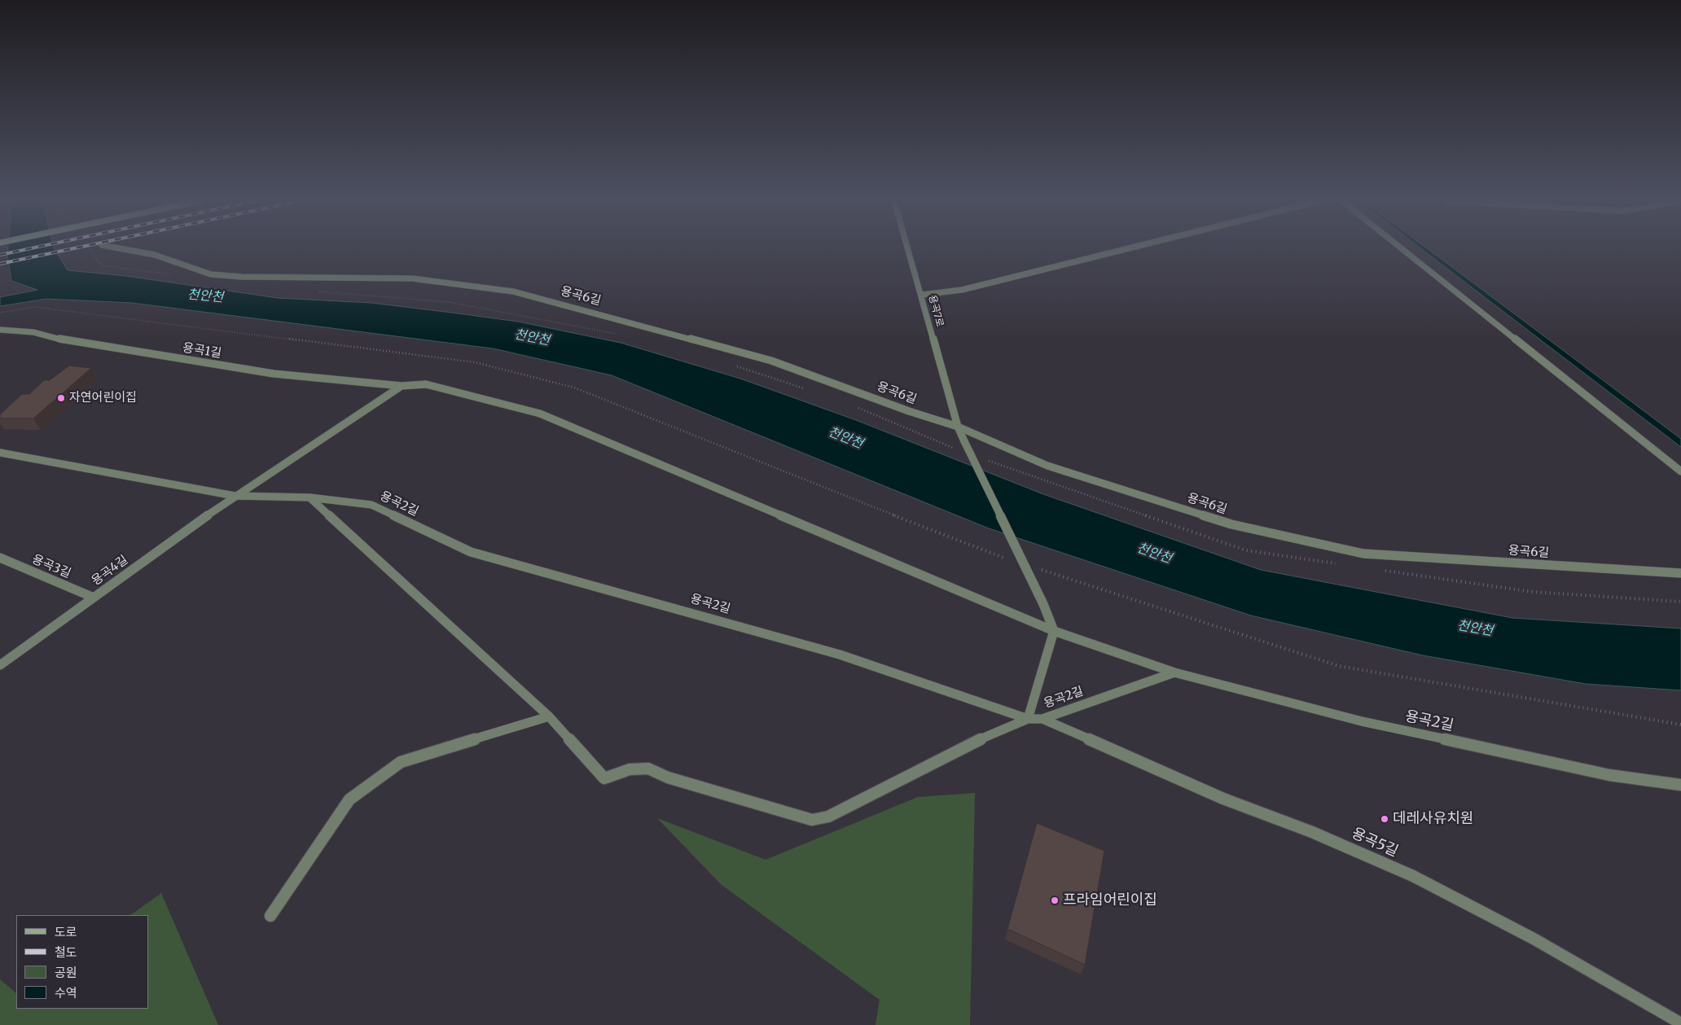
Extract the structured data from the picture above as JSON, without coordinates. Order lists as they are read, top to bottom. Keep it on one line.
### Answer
{"streets":{"street":["용곡6길","용곡7로","용곡1길","용곡2길","용곡3길","용곡4길","용곡5길"]},"crossings":[["용곡6길","용곡7로"],["용곡7로","용곡2길"],["용곡1길","용곡2길"],["용곡1길","용곡4길"],["용곡2길","용곡4길"],["용곡2길","용곡5길"],["용곡3길","용곡4길"]],"water":["천안천"],"places":["자연어린이집","데레사유치원","프라임어린이집"],"legend":["도로","철도","공원","수역"]}
